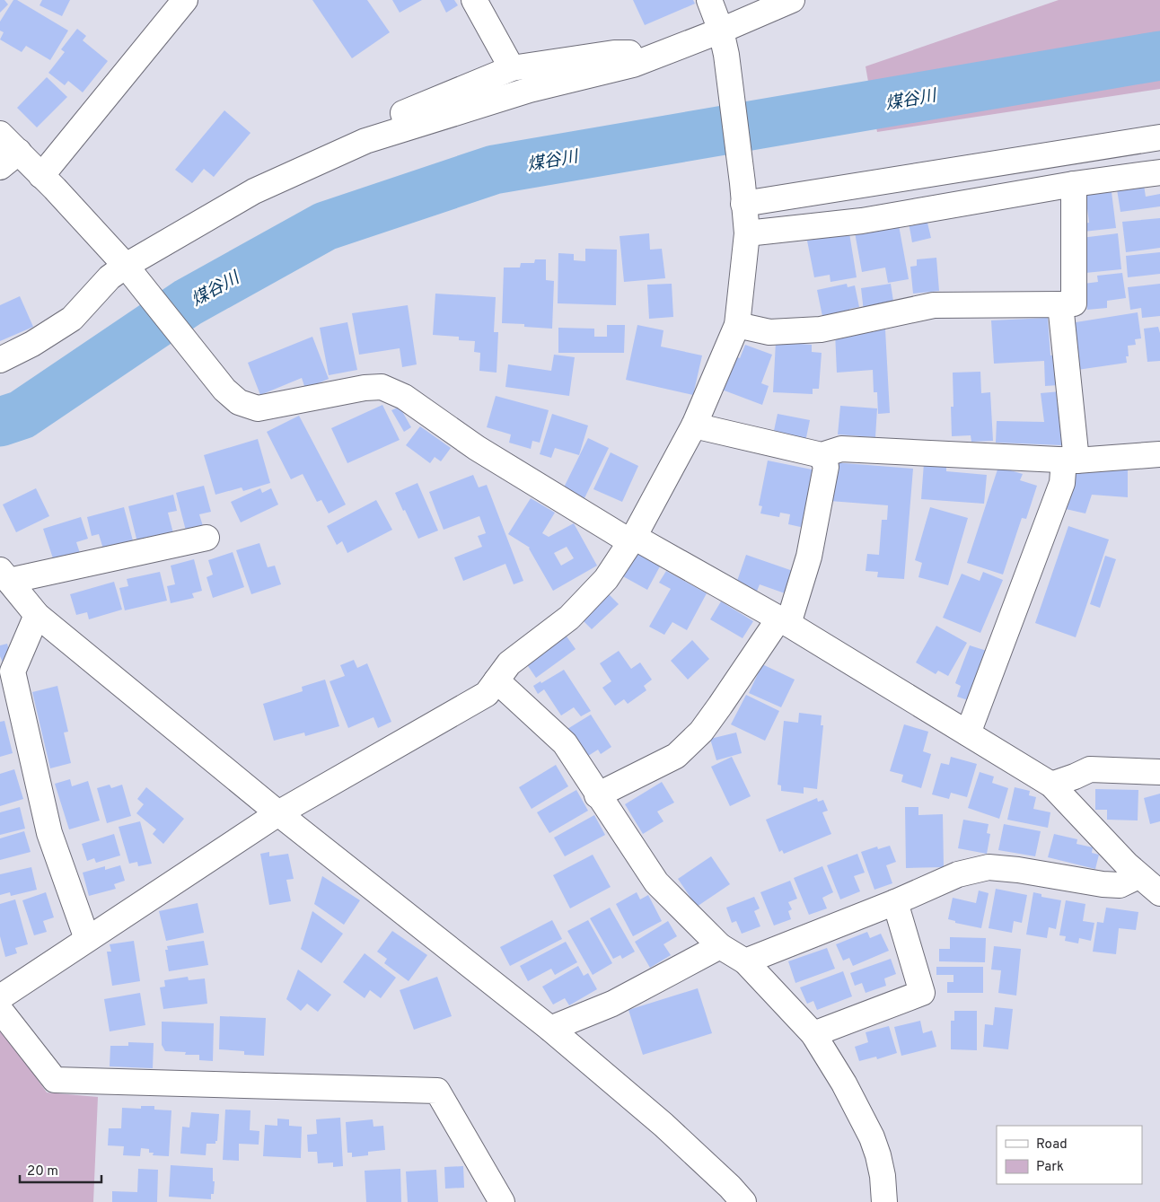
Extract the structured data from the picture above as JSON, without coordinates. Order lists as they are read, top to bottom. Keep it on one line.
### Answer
{"water":["煤谷川"],"legend":["Road","Park"],"scale_bar":"20 m"}
